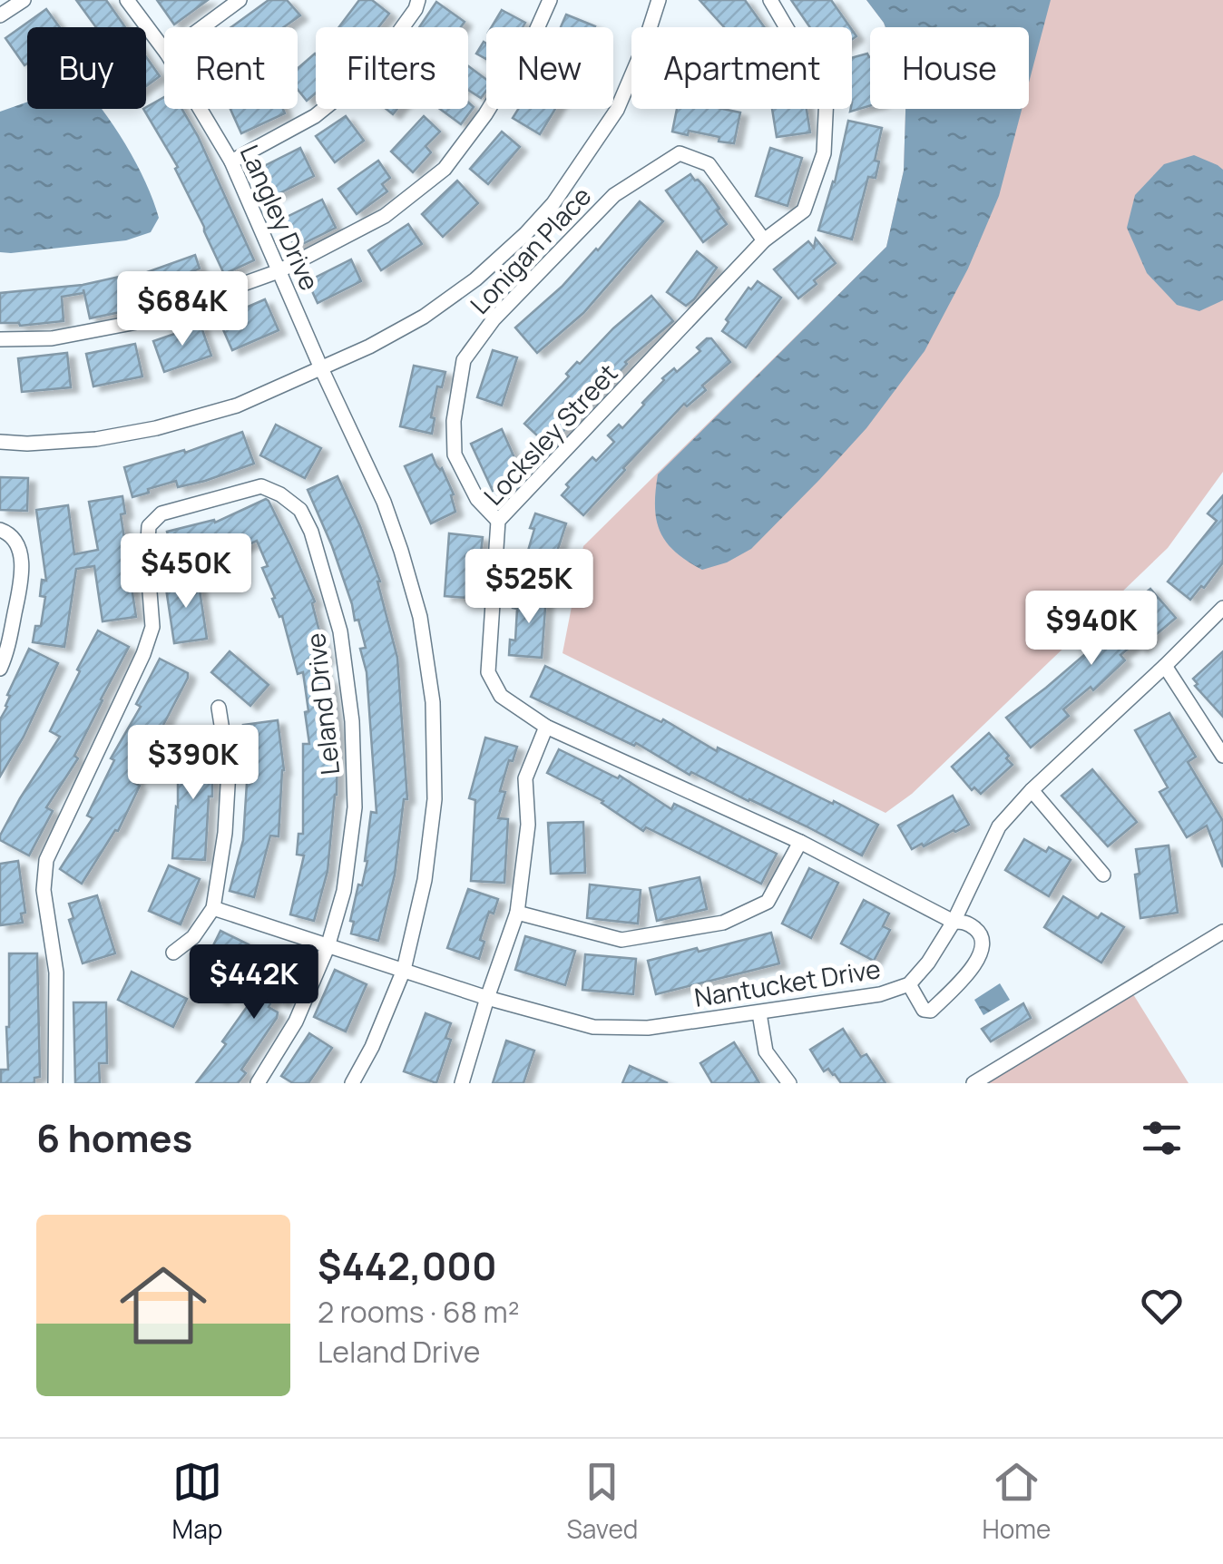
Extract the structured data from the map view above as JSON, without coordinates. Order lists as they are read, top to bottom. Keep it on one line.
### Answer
{"streets":{"street":["Langley Drive","Lonigan Place","Locksley Street","Leland Drive","Nantucket Drive"]},"crossings":[["Langley Drive","Nantucket Drive"],["Lonigan Place","Locksley Street"],["Locksley Street","Nantucket Drive"],["Leland Drive","Nantucket Drive"]],"page":{"chip":["Buy","Rent","Filters","New","Apartment","House"],"price":["$684K","$450K","$525K","$940K","$390K","$442K"],"heading":"6 homes","list":[{"name":"$442,000","note":"2 rooms · 68 m² · Leland Drive"}],"tabs":["Map","Saved","Home"]}}
